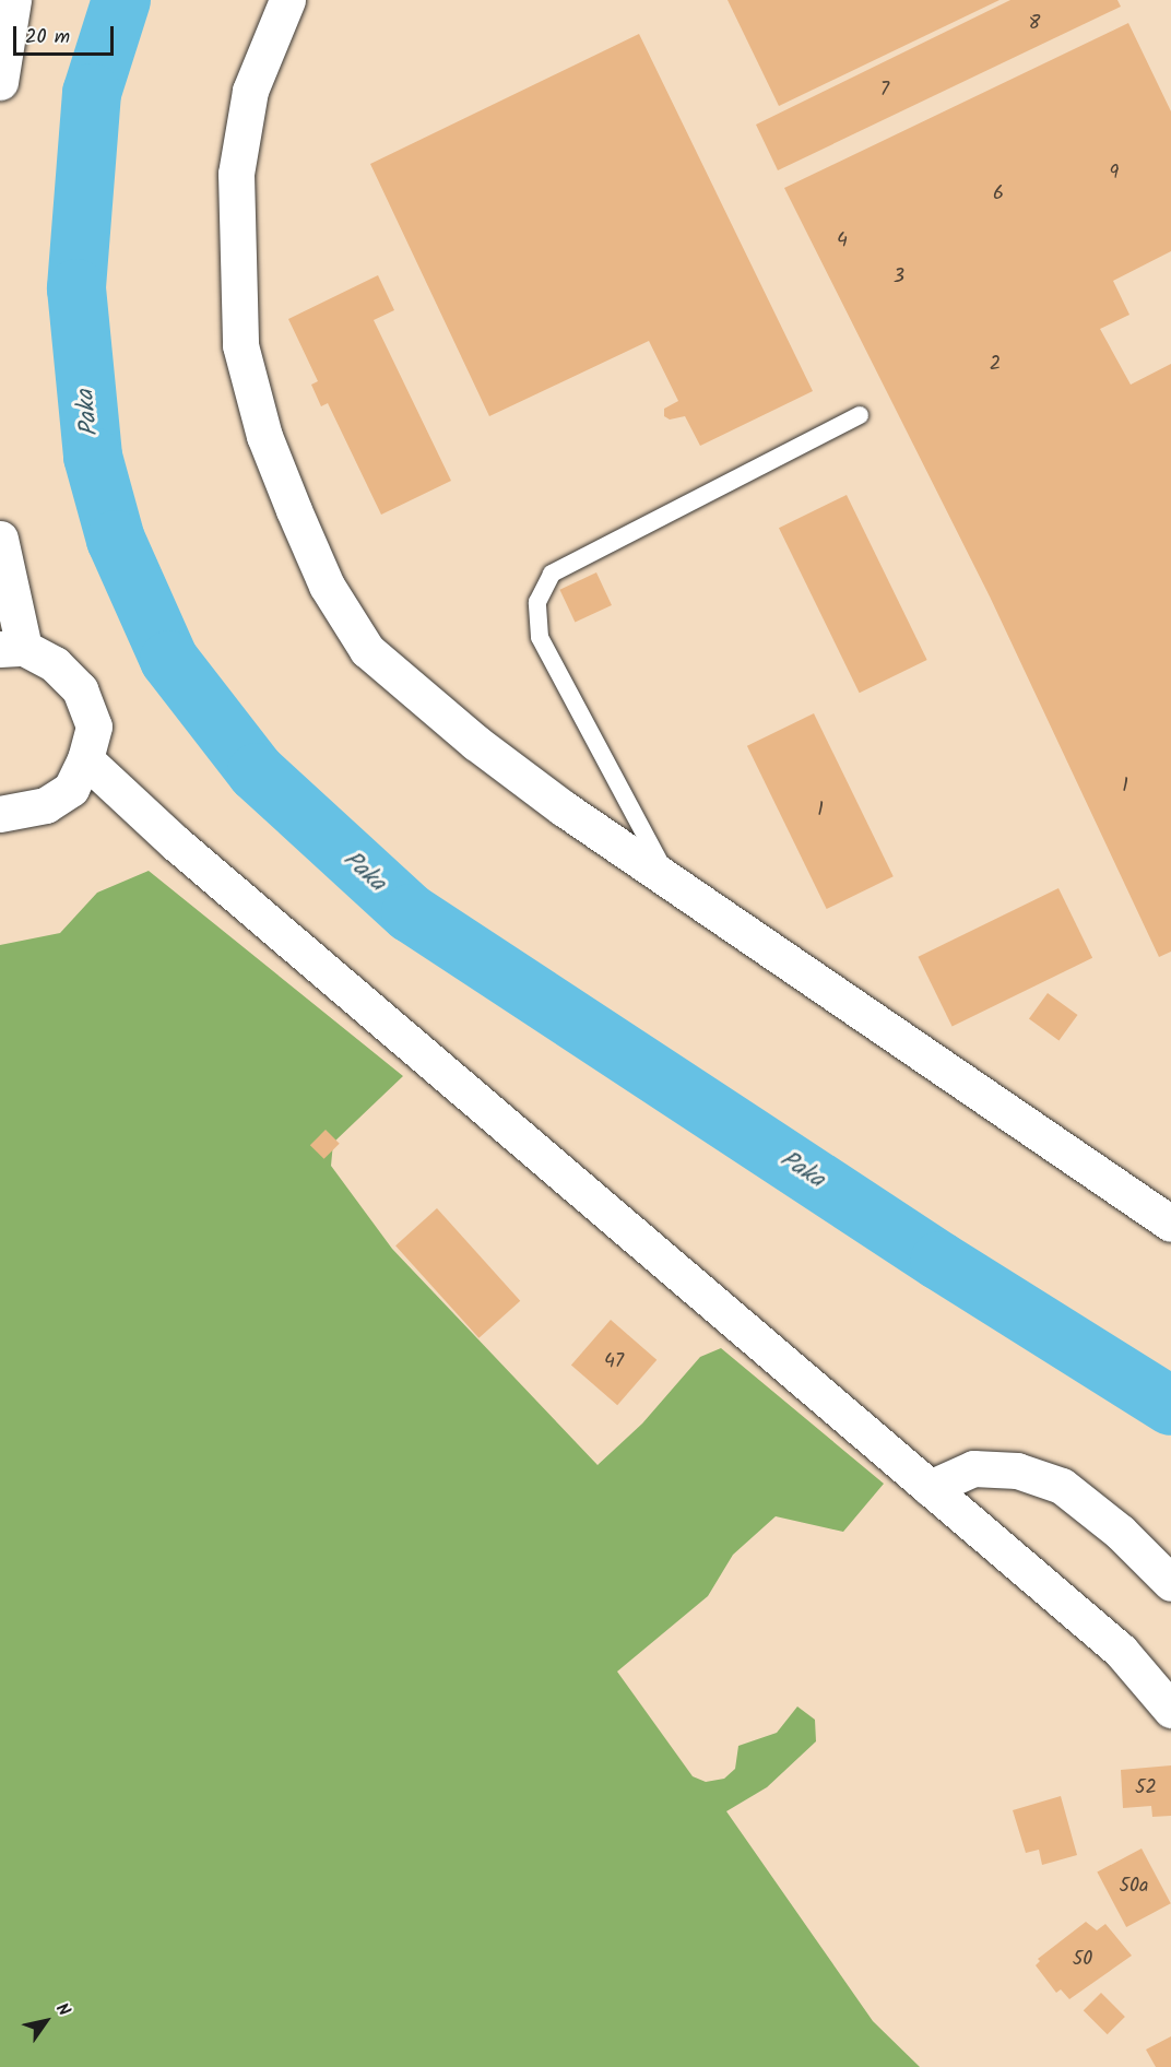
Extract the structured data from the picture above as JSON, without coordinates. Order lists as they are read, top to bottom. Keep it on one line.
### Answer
{"water":["Paka"],"house_numbers":["8","7","9","6","4","3","2","1","1","47","52","50a","50"],"scale_bar":"20 m","north":"top right"}
